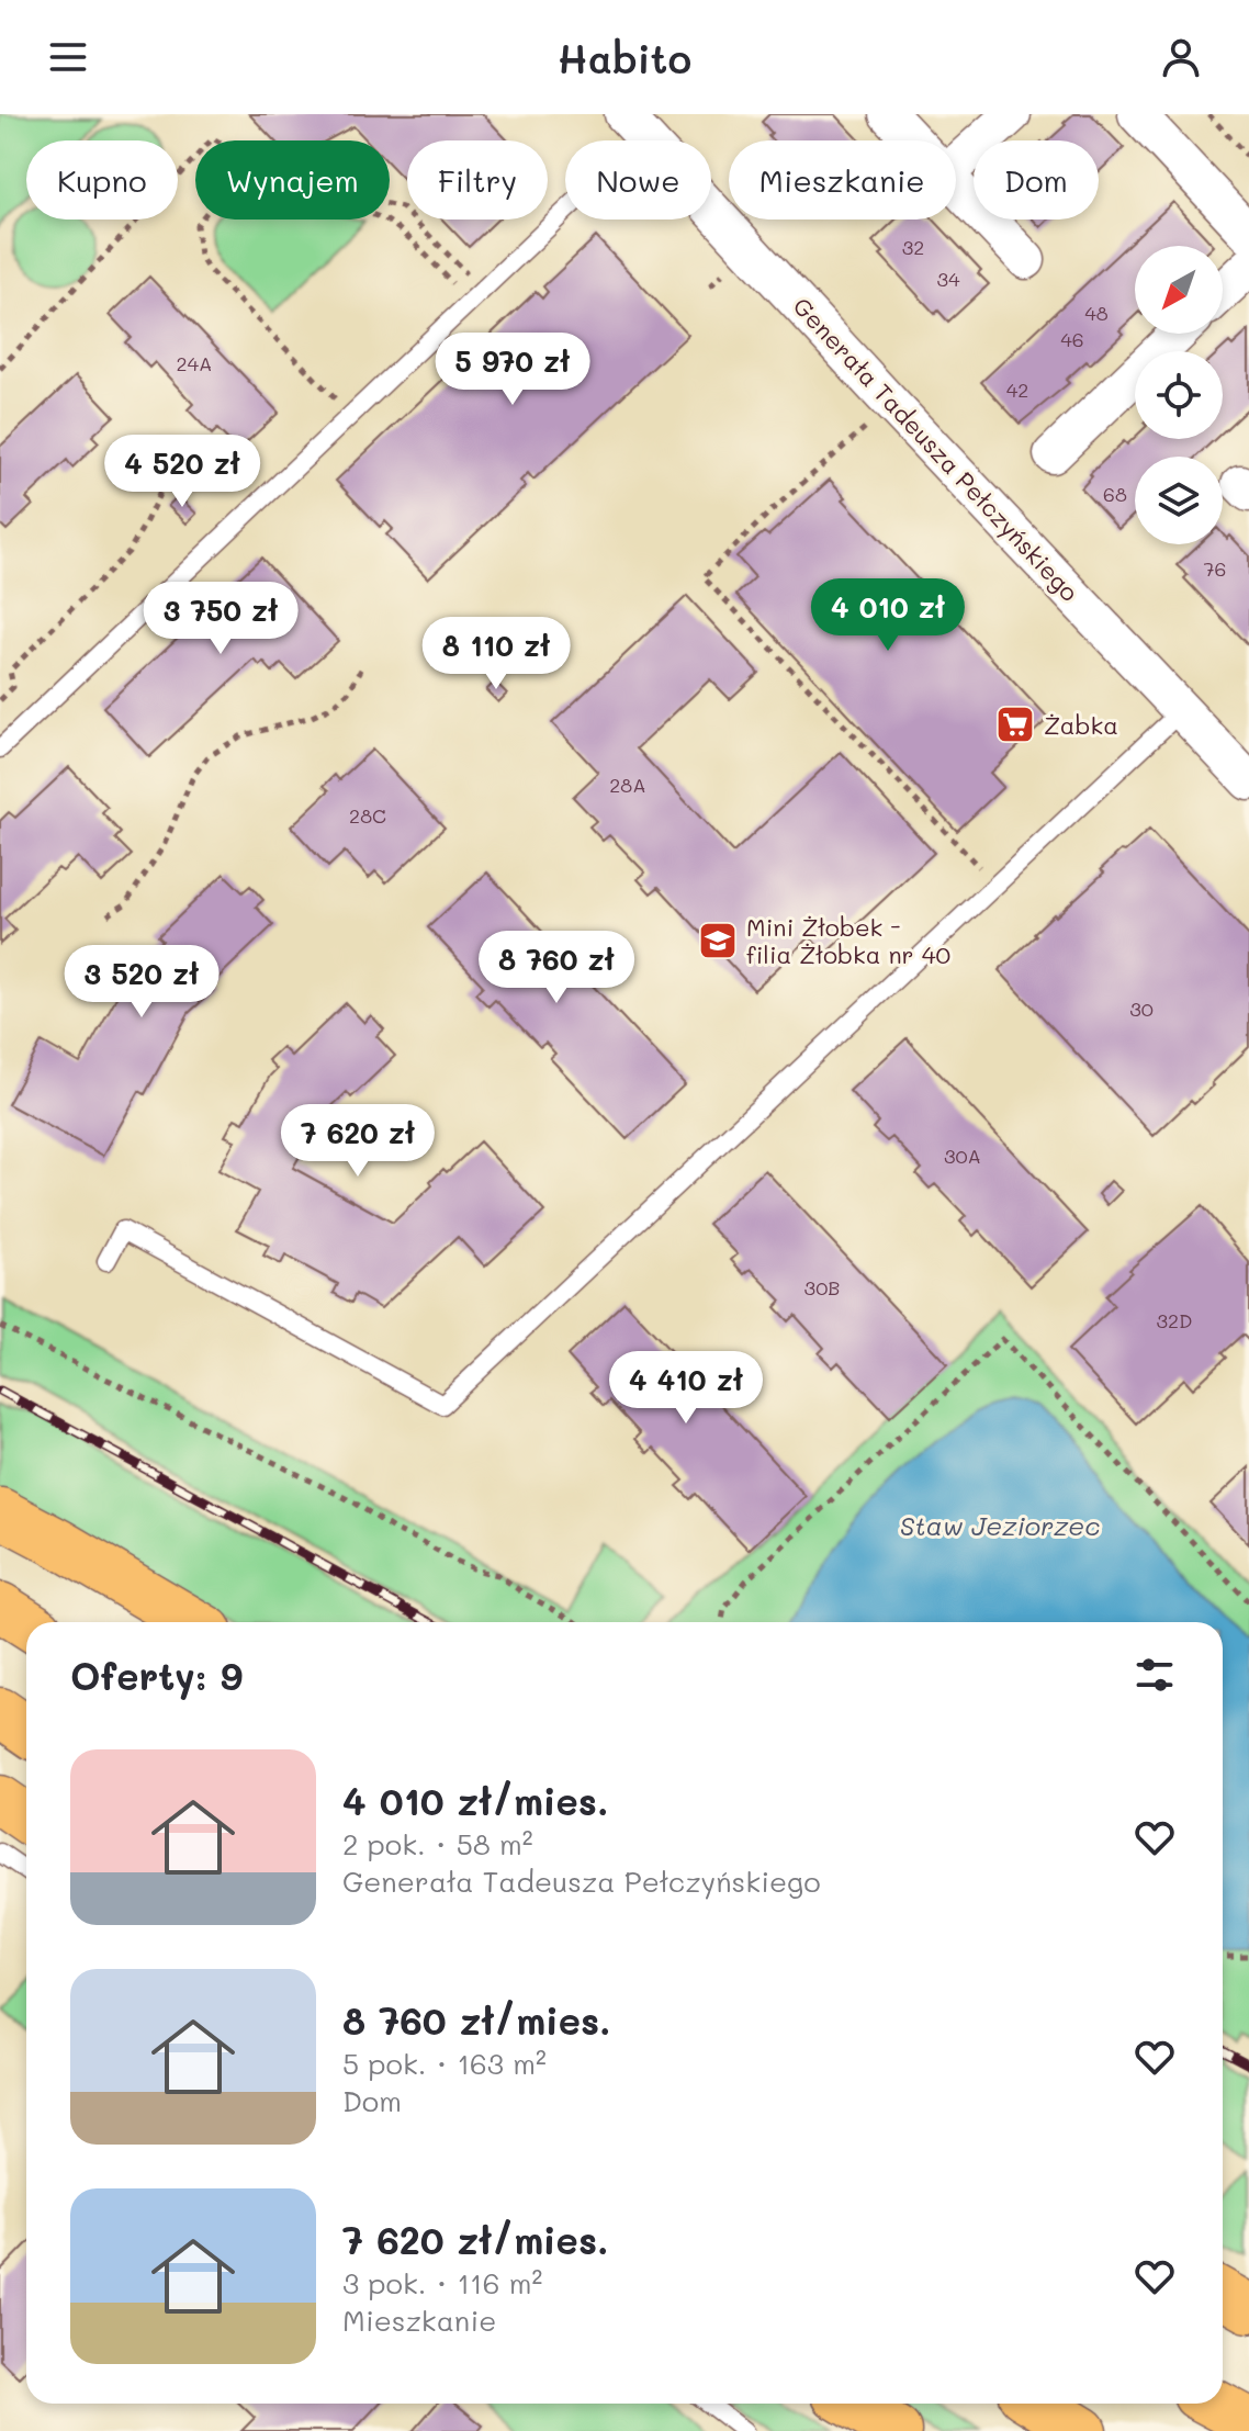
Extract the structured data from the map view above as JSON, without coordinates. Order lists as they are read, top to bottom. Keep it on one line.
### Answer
{"streets":{"street":["Generała Tadeusza Pełczyńskiego"]},"water":["Staw Jeziorzec"],"places":{"supermarket":["Żabka"],"school or university":["Mini Żłobek - filia Żłobka nr 40"]},"house_numbers":["32","34","48","46","24A","42","68","76","28A","28C","30","30A","30B","32D"],"north":"bottom left","page":{"header":"Habito","chip":["Kupno","Wynajem","Filtry","Nowe","Mieszkanie","Dom"],"price":["5 970 zł","4 520 zł","4 010 zł","3 750 zł","8 110 zł","8 760 zł","3 520 zł","7 620 zł","4 410 zł"],"heading":"Oferty: 9","list":[{"name":"4 010 zł/mies.","note":"2 pok. · 58 m² · Generała Tadeusza Pełczyńskiego"},{"name":"8 760 zł/mies.","note":"5 pok. · 163 m² · Dom"},{"name":"7 620 zł/mies.","note":"3 pok. · 116 m² · Mieszkanie"}]}}
